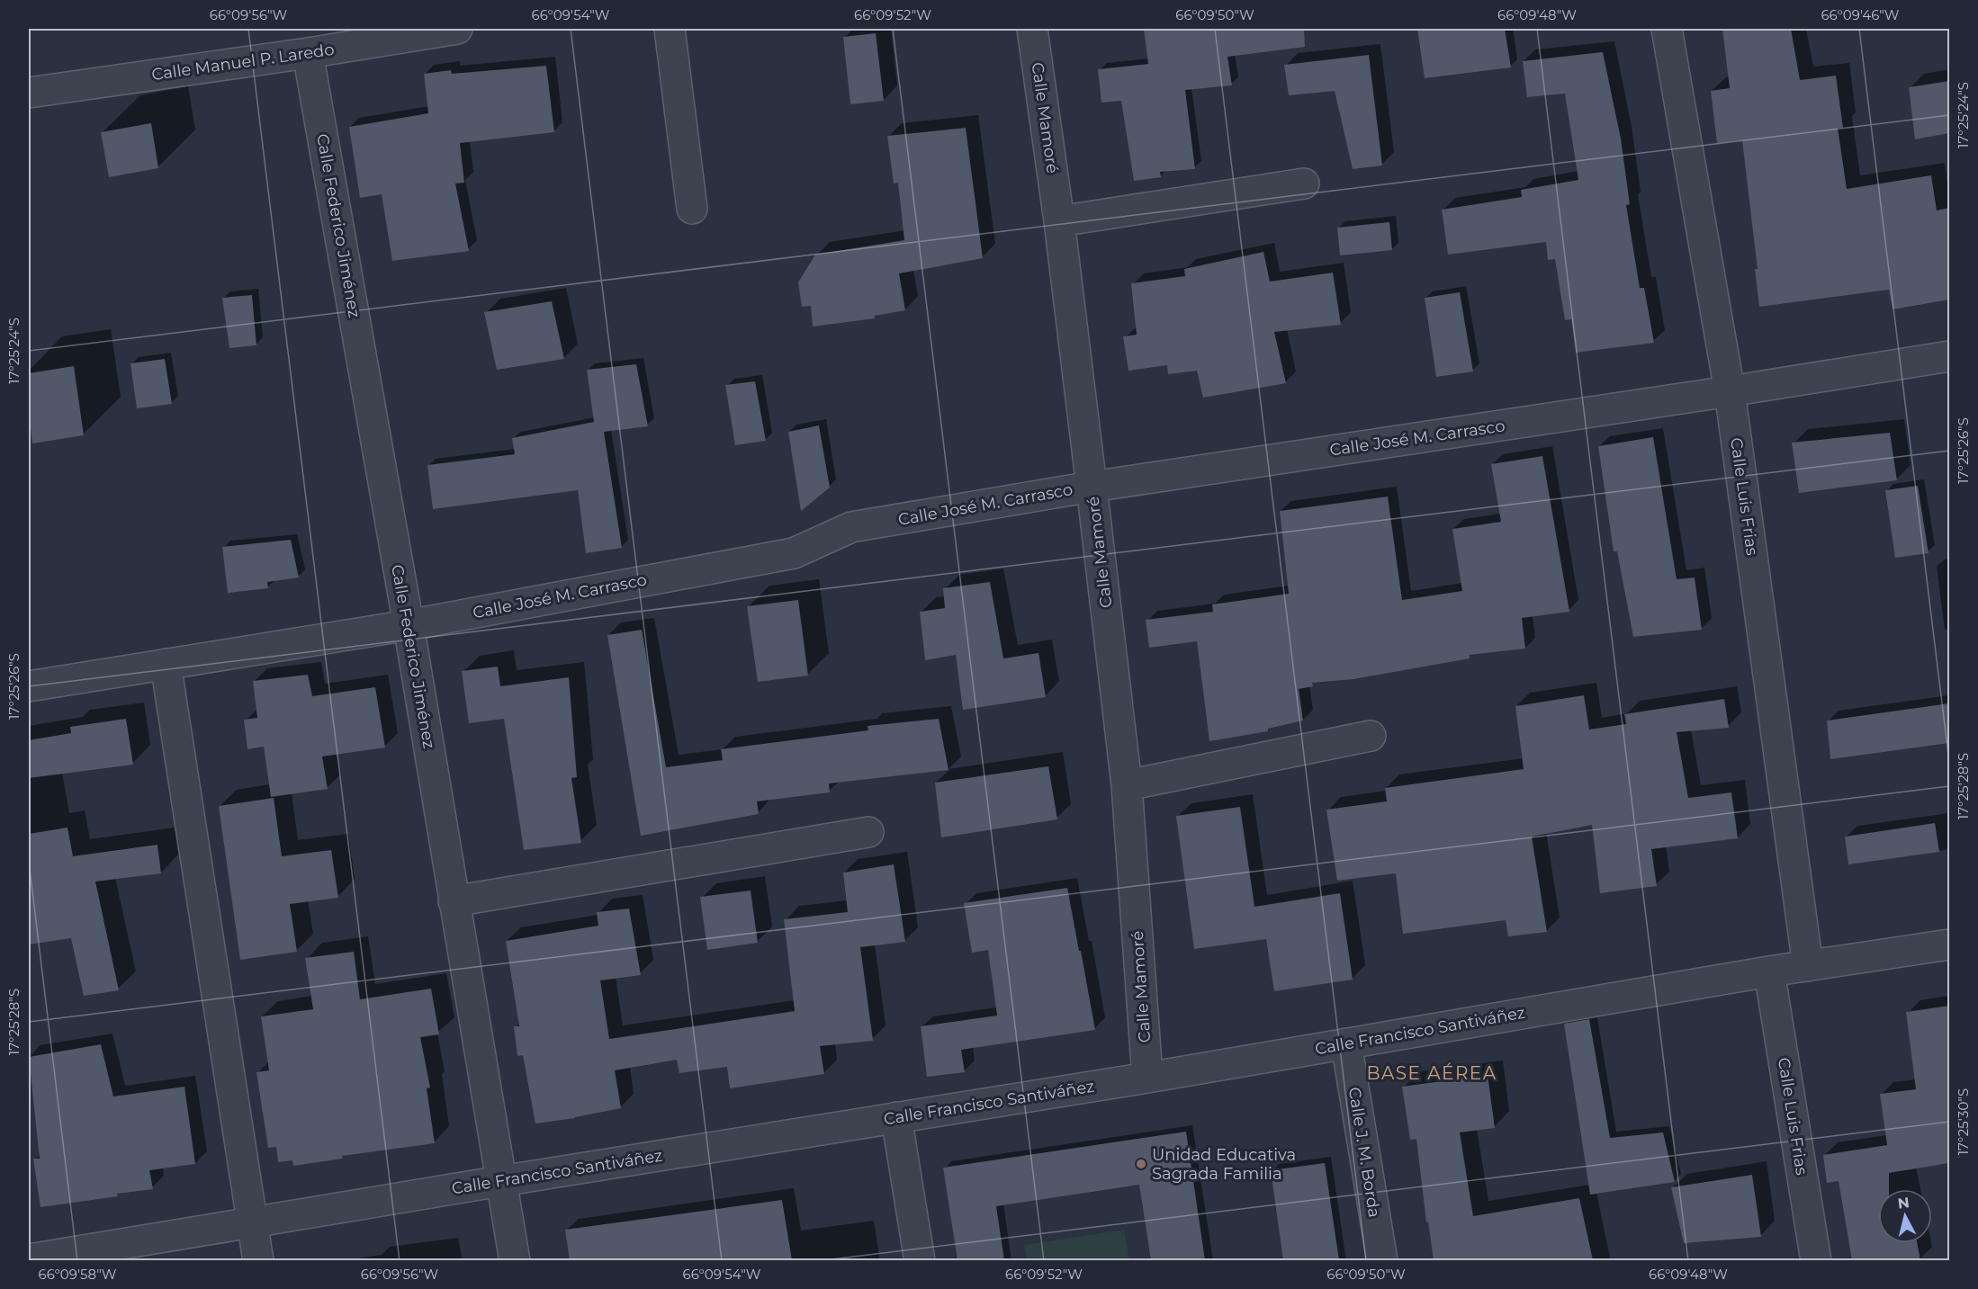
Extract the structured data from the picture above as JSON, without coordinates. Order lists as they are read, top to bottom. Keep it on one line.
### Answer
{"streets":{"street":["Calle Manuel P. Laredo","Calle Mamoré","Calle Federico Jiménez","Calle José M. Carrasco","Calle Luis Frias","Calle Francisco Santiváñez","Calle J. M. Borda"]},"crossings":[["Calle Manuel P. Laredo","Calle Federico Jiménez"],["Calle Mamoré","Calle José M. Carrasco"],["Calle Mamoré","Calle Francisco Santiváñez"],["Calle Federico Jiménez","Calle José M. Carrasco"],["Calle Federico Jiménez","Calle Francisco Santiváñez"],["Calle José M. Carrasco","Calle Luis Frias"],["Calle Luis Frias","Calle Francisco Santiváñez"],["Calle Francisco Santiváñez","Calle J. M. Borda"]],"districts":["BASE AÉREA"],"places":["Unidad Educativa Sagrada Familia"],"north":"top","coordinates":["66°09'56\"W","66°09'54\"W","66°09'52\"W","66°09'50\"W","66°09'48\"W","66°09'46\"W","17°25'24\"S","17°25'26\"S","17°25'28\"S","17°25'30\"S","66°09'58\"W"]}
